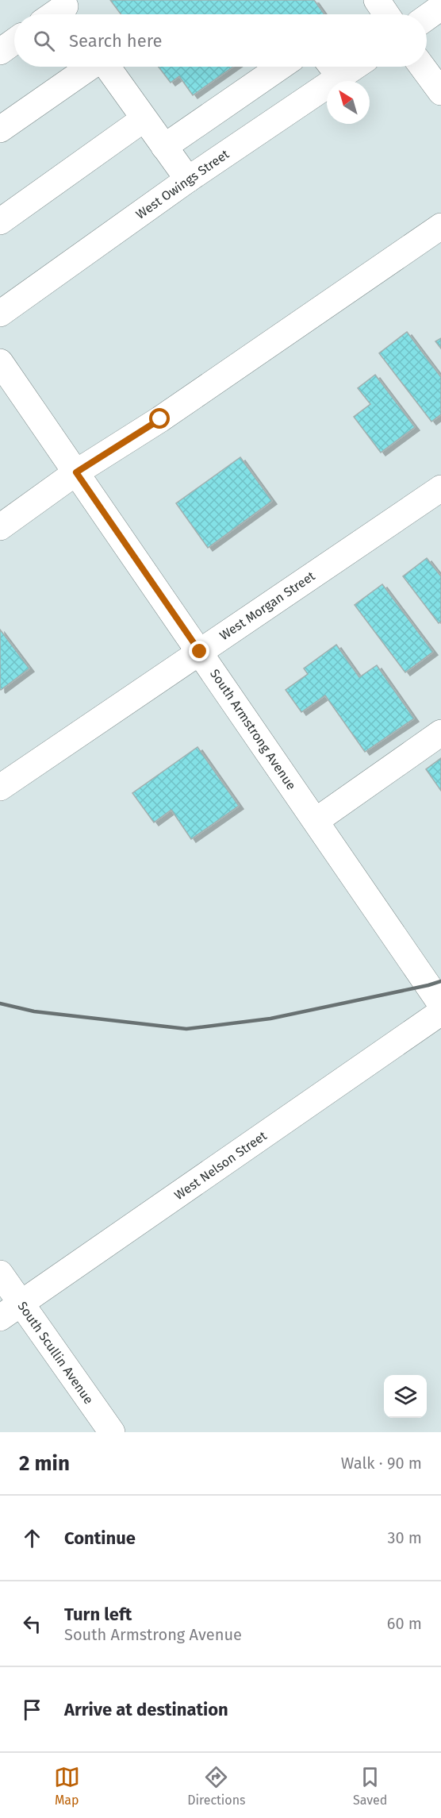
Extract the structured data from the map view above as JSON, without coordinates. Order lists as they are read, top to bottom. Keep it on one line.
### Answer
{"streets":{"street":["West Owings Street","West Morgan Street","South Armstrong Avenue","West Nelson Street","South Scullin Avenue"]},"crossings":[["West Morgan Street","South Armstrong Avenue"],["West Nelson Street","South Scullin Avenue"]],"north":"top left","page":{"search":"Search here","heading":["2 min","Walk · 90 m"],"list":[["Continue","30 m"],["Turn left","South Armstrong Avenue","60 m"],"Arrive at destination"],"nav":["Map","Directions","Saved"]}}
